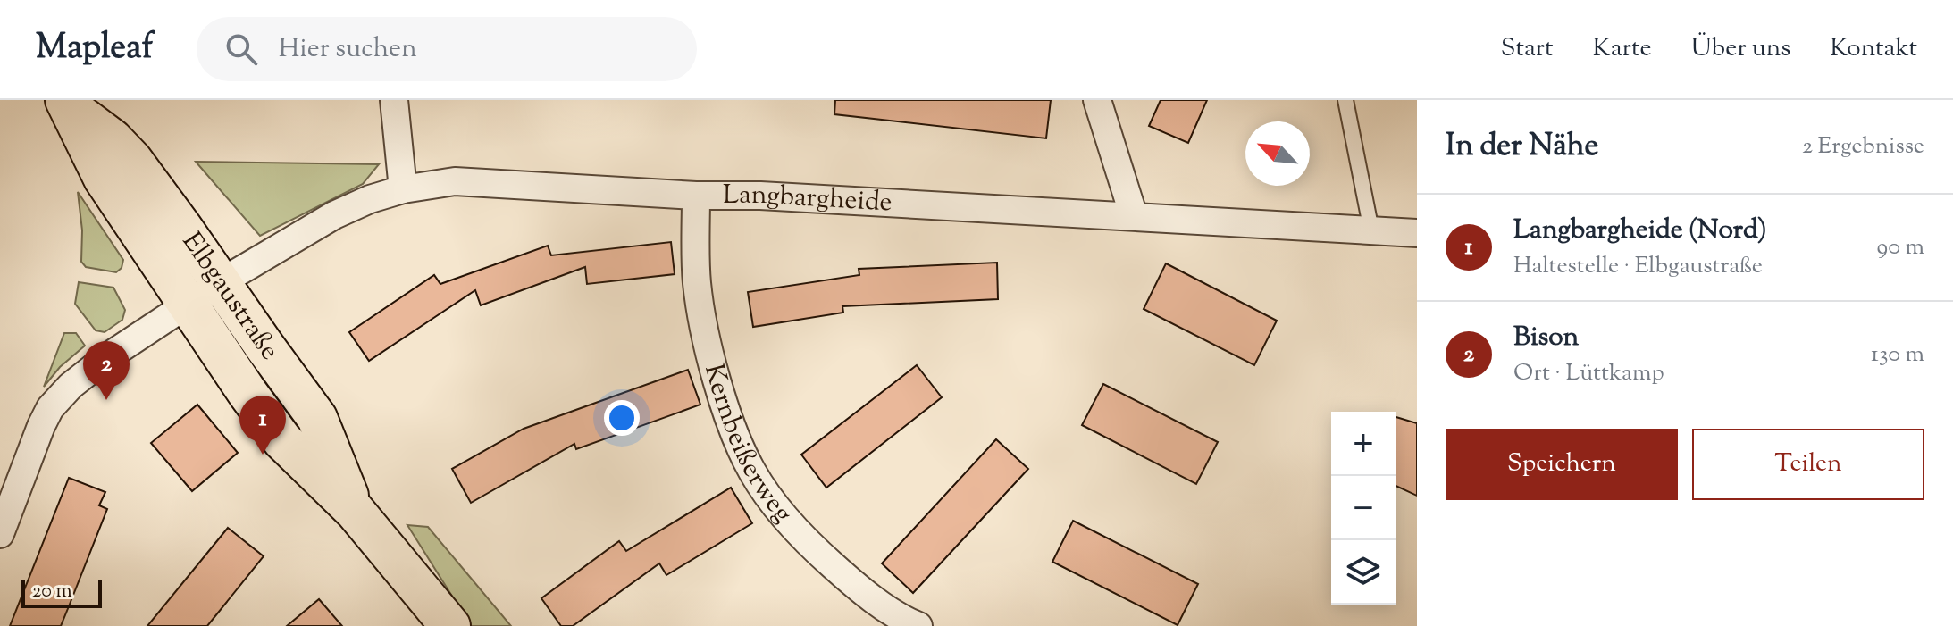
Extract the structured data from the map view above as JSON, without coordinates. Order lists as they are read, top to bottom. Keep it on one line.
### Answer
{"streets":{"main road":["Elbgaustraße"],"street":["Langbargheide","Kernbeißerweg"]},"crossings":[["Langbargheide","Elbgaustraße"],["Langbargheide","Kernbeißerweg"]],"scale_bar":"20 m","north":"top left","page":{"header":"Mapleaf","search":"Hier suchen","nav":["Start","Karte","Über uns","Kontakt"],"heading":["In der Nähe","2 Ergebnisse"],"list":[{"mark":"1","name":"Langbargheide (Nord)","note":"Haltestelle · Elbgaustraße","value":"90 m"},{"mark":"2","name":"Bison","note":"Ort · Lüttkamp","value":"130 m"}],"pins":["2","1"],"buttons":["Speichern","Teilen"],"map_buttons":["+","−"],"scale":"20 m"}}
